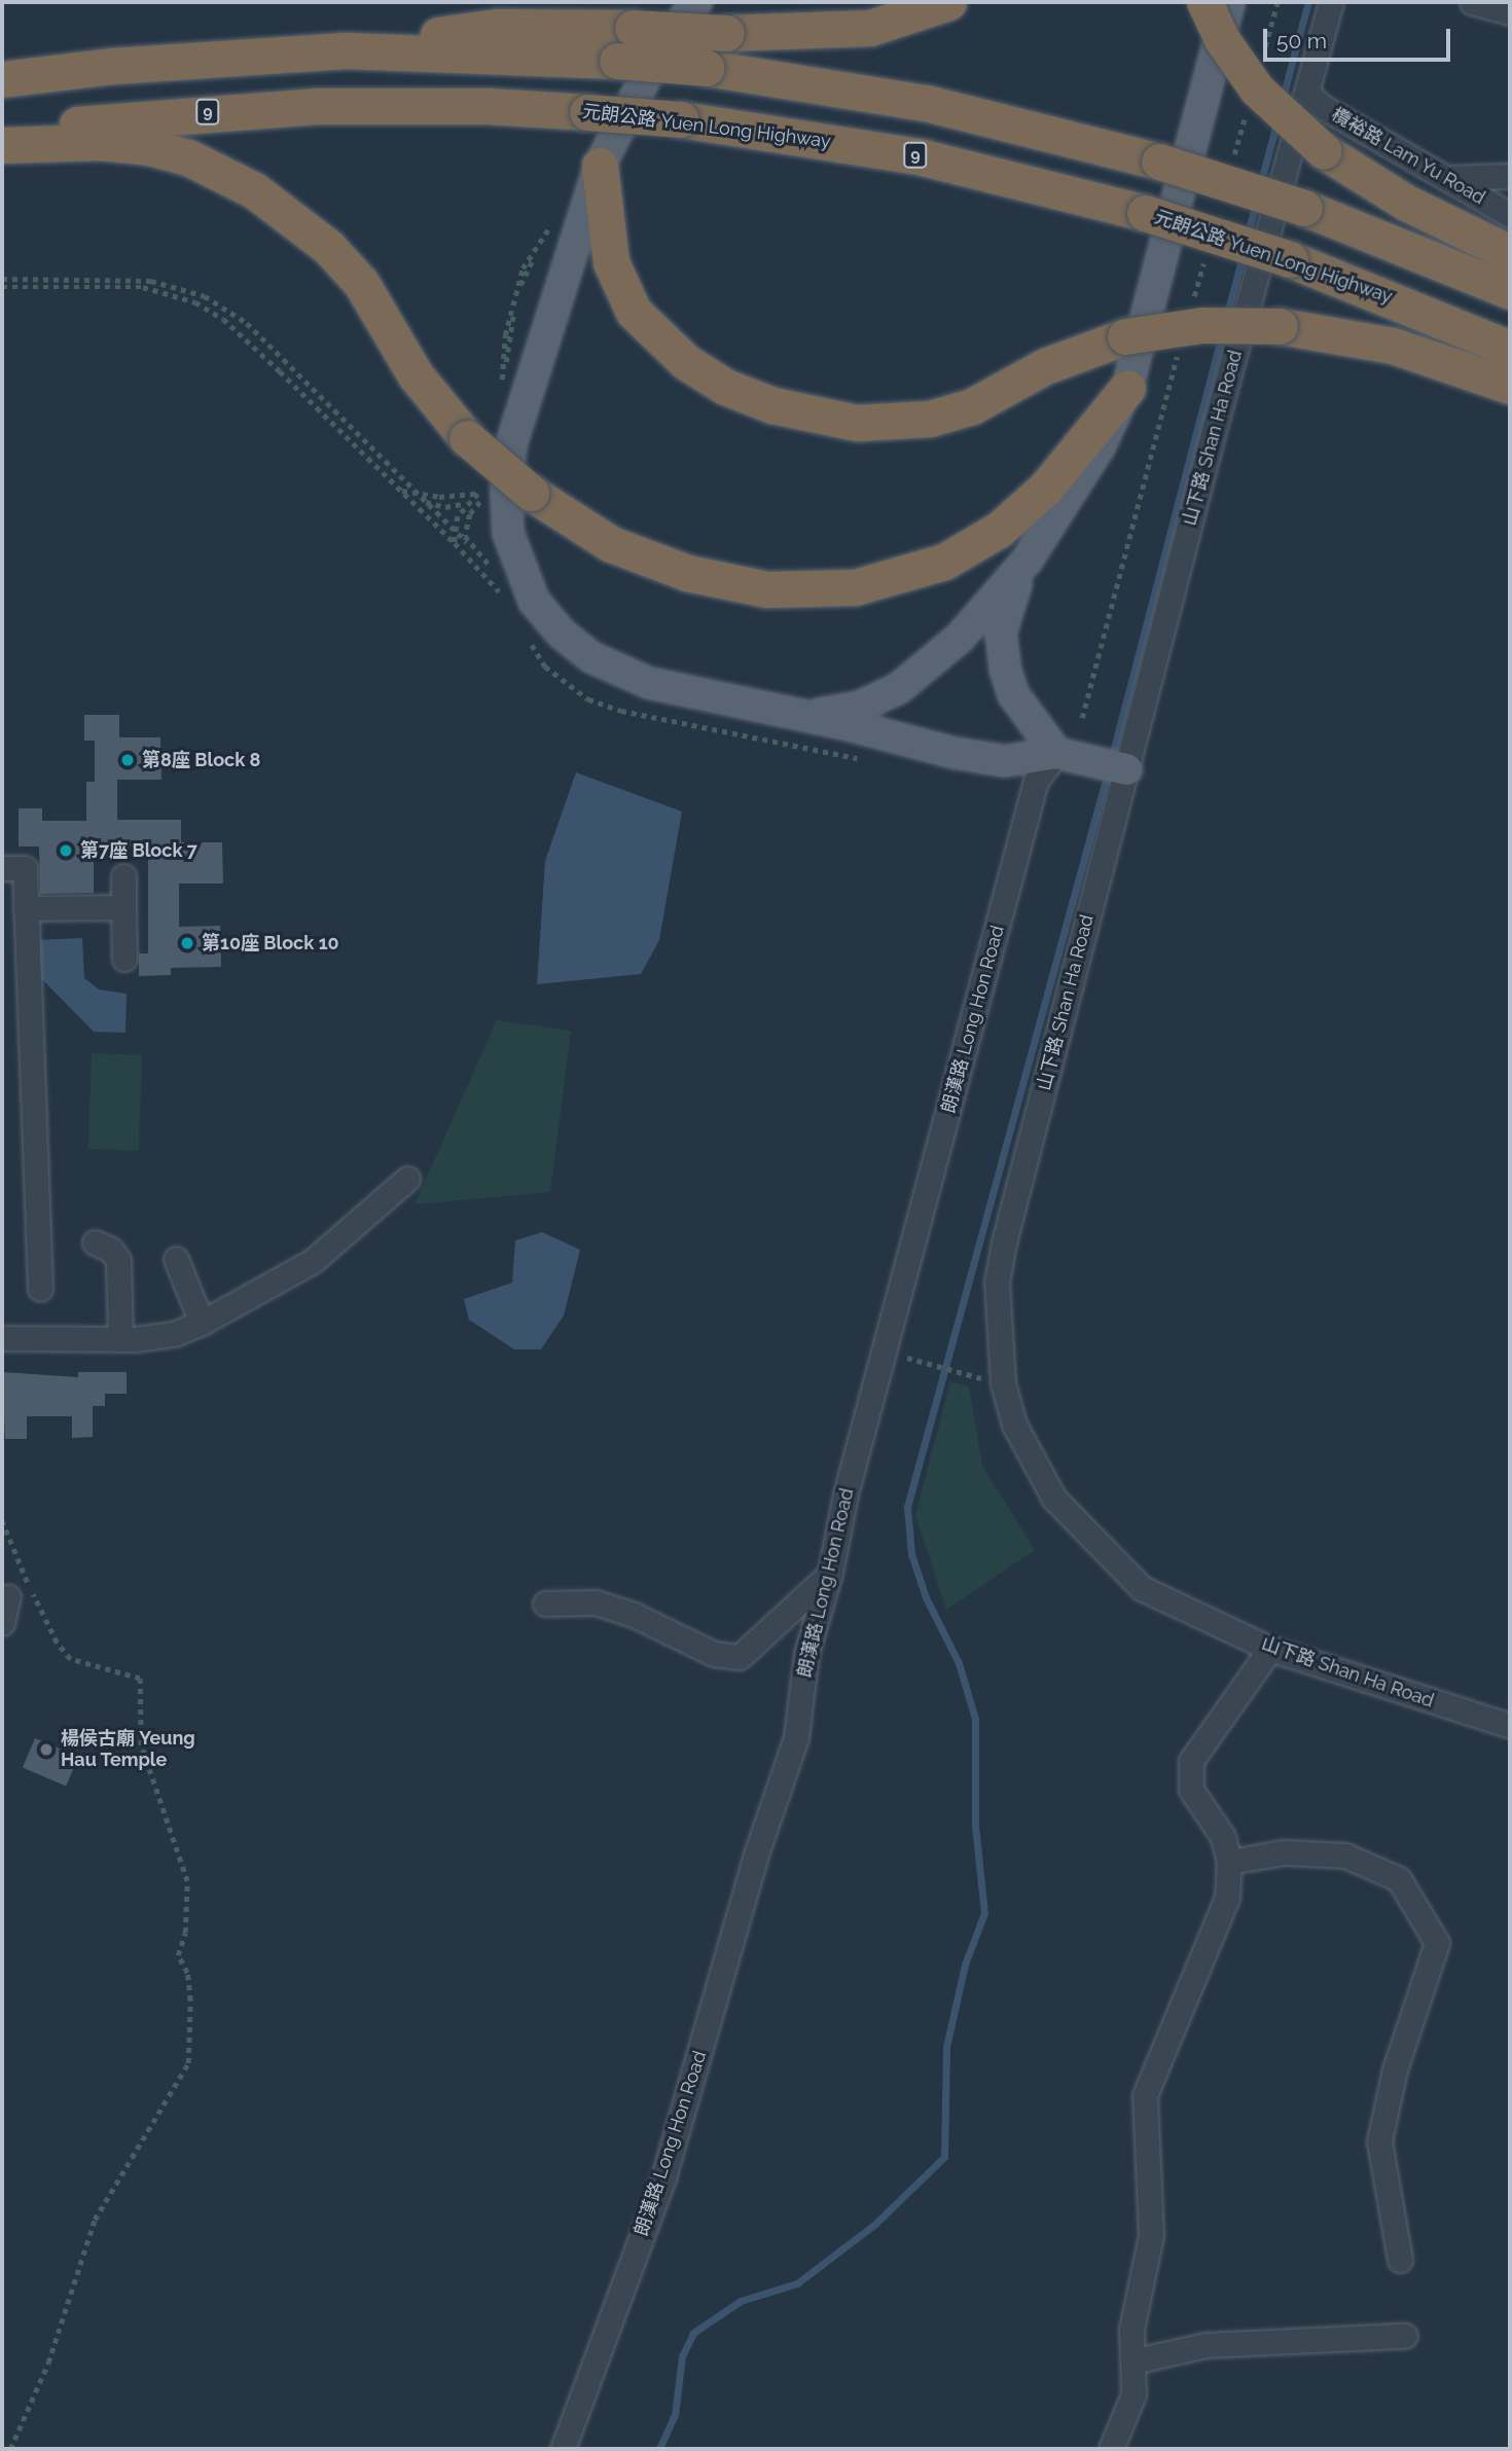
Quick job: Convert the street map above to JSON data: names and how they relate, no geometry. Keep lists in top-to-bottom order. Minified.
{"streets":{"highway":["9","元朗公路 Yuen Long Highway"],"street":["欖裕路 Lam Yu Road","山下路 Shan Ha Road","朗漢路 Long Hon Road"]},"crossings":[["欖裕路 Lam Yu Road","山下路 Shan Ha Road"]],"places":["第8座 Block 8","第7座 Block 7","第10座 Block 10","楊侯古廟 Yeung Hau Temple"],"scale_bar":"50 m"}
